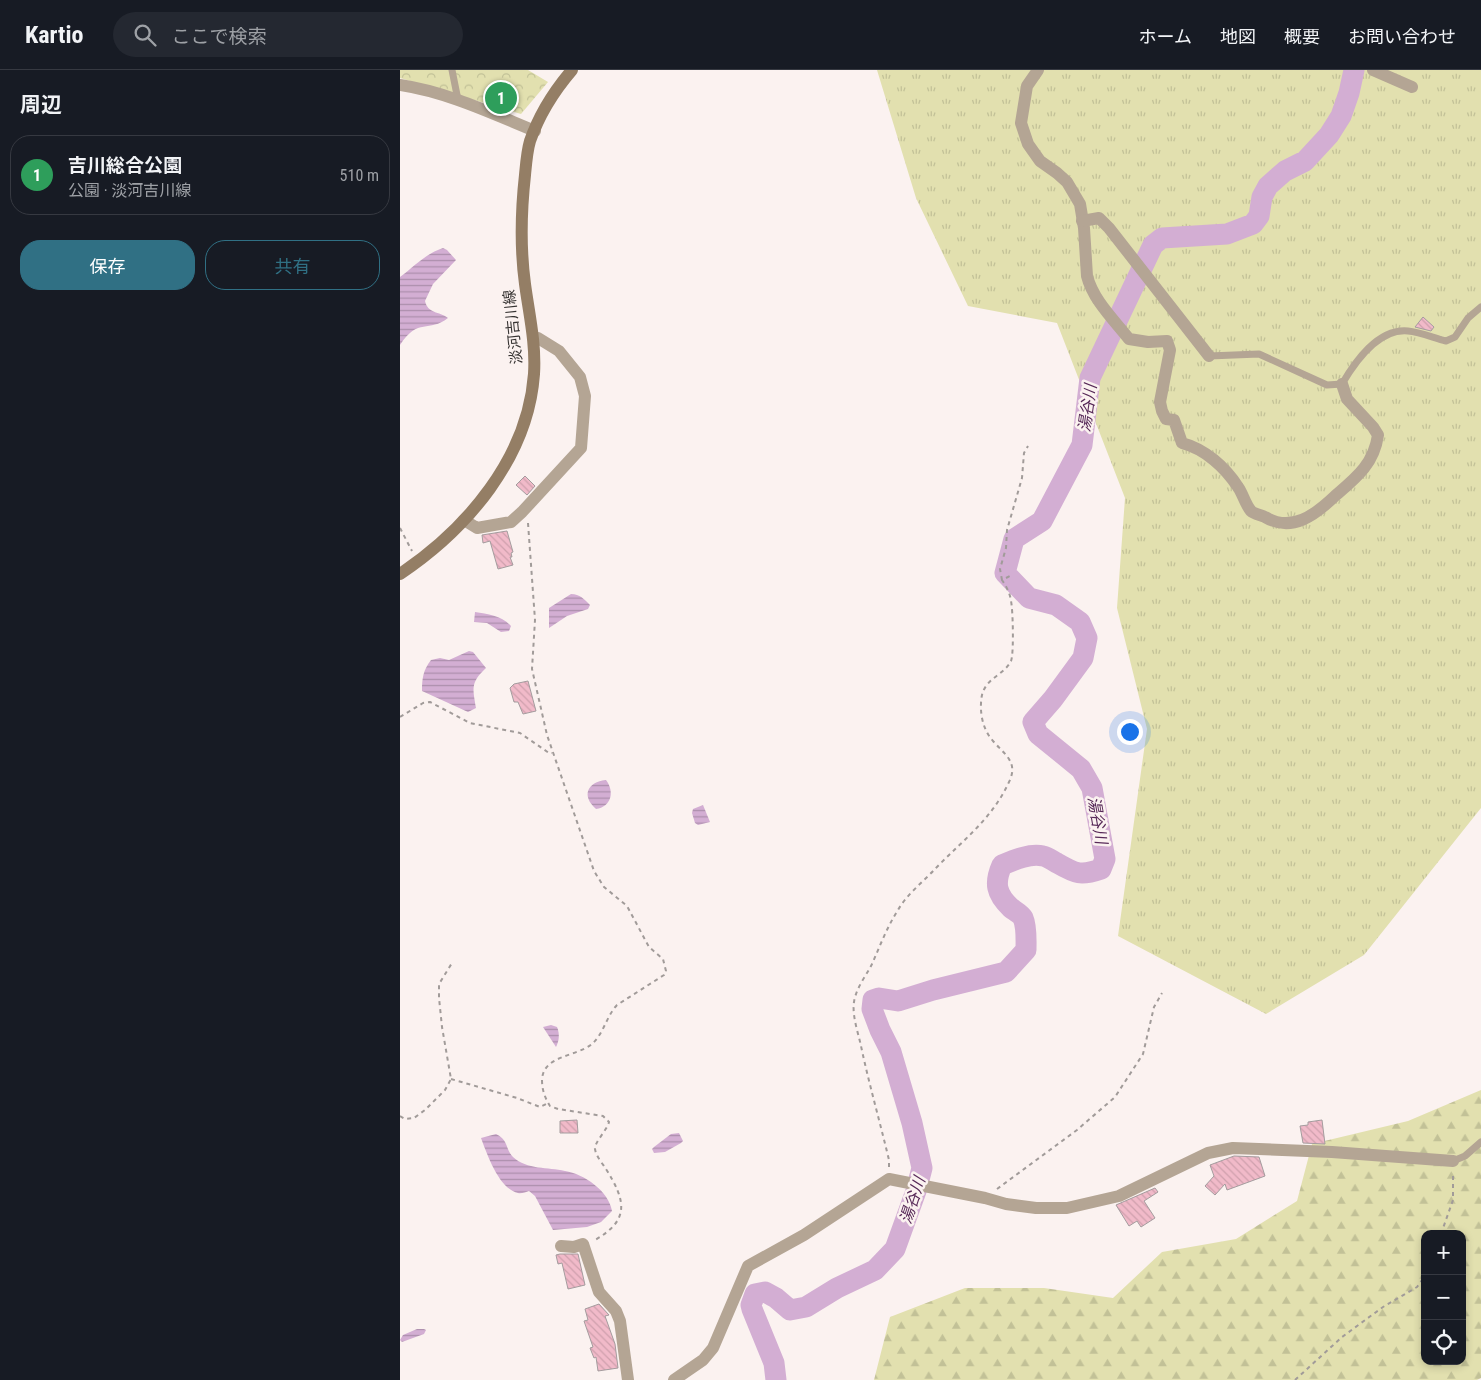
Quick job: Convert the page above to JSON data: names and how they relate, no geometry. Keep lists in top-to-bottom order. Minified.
{"streets":{"main road":["淡河吉川線"]},"water":["湯谷川"],"page":{"header":"Kartio","search":"ここで検索","nav":["ホーム","地図","概要","お問い合わせ"],"heading":"周辺","pins":"1","list":[{"mark":"1","name":"吉川総合公園","note":"公園 · 淡河吉川線","value":"510 m"}],"buttons":["保存","共有"],"map_buttons":["+","−"]}}
